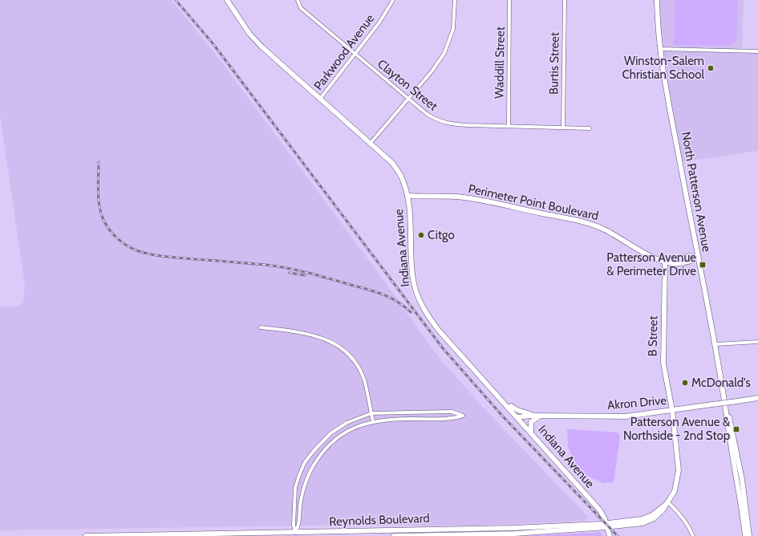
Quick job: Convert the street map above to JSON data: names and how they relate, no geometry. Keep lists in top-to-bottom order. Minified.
{"streets":{"main road":["North Patterson Avenue","Perimeter Point Boulevard","Indiana Avenue","B Street","Akron Drive","Reynolds Boulevard"],"street":["Parkwood Avenue","Waddill Street","Burtis Street","Clayton Street"]},"crossings":[["Parkwood Avenue","Clayton Street"],["Parkwood Avenue","Indiana Avenue"],["Waddill Street","Clayton Street"],["Burtis Street","Clayton Street"],["North Patterson Avenue","Perimeter Point Boulevard"],["Perimeter Point Boulevard","Indiana Avenue"],["Perimeter Point Boulevard","B Street"],["Indiana Avenue","Akron Drive"],["Indiana Avenue","Reynolds Boulevard"],["B Street","Akron Drive"],["B Street","Reynolds Boulevard"],["Akron Drive","Reynolds Boulevard"]],"places":{"other":["Winston-Salem Christian School","Citgo","McDonald's"],"transit":["Patterson Avenue & Perimeter Drive","Patterson Avenue & Northside - 2nd Stop"]}}
